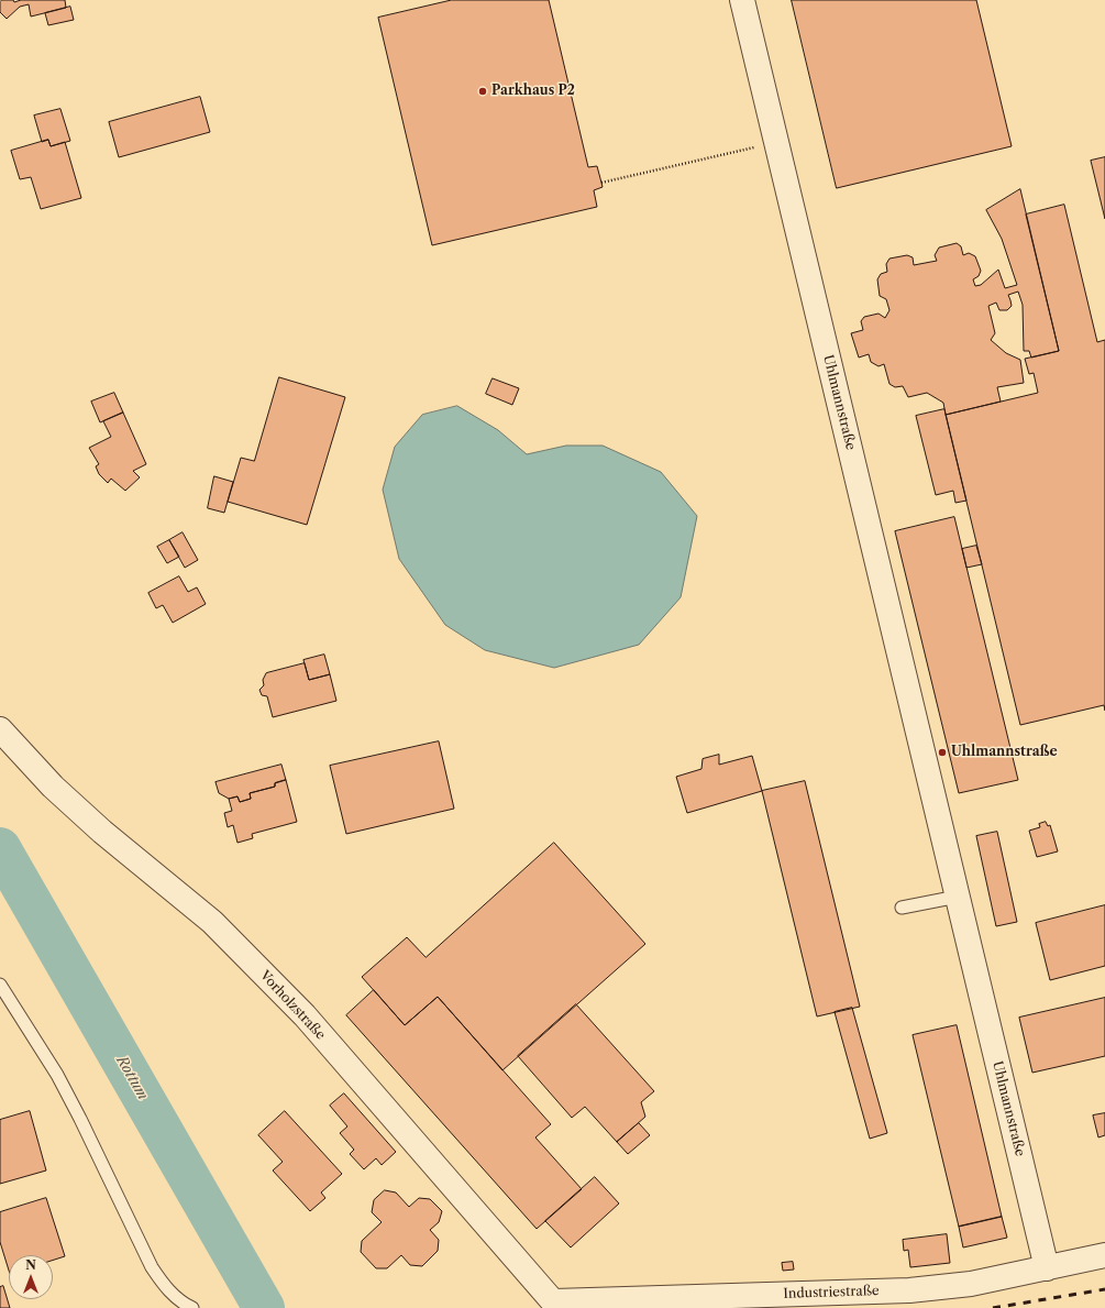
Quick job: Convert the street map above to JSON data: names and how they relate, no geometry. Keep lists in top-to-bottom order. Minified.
{"streets":{"street":["Uhlmannstraße","Vorholzstraße","Industriestraße"]},"crossings":[["Uhlmannstraße","Industriestraße"],["Vorholzstraße","Industriestraße"]],"water":["Rottum"],"places":["Parkhaus P2","Uhlmannstraße"],"north":"top"}
